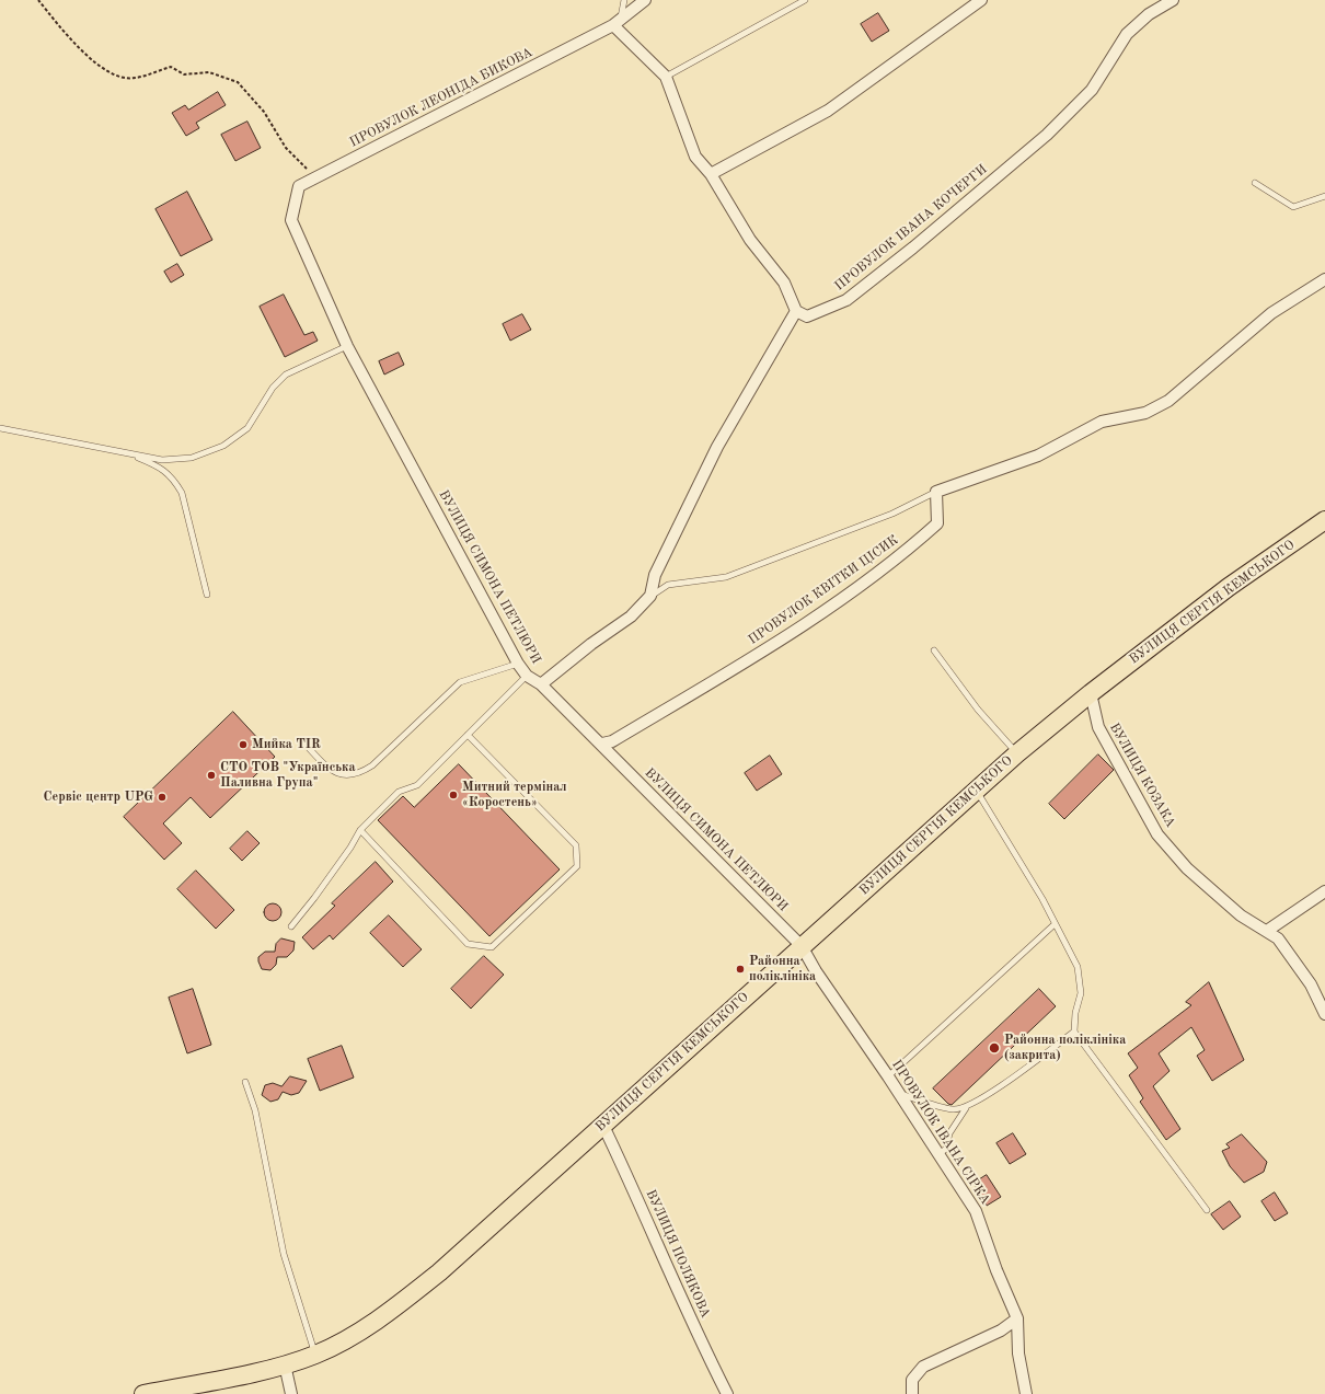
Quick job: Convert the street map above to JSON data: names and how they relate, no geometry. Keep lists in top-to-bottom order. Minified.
{"streets":{"highway":["ВУЛИЦЯ СЕРГІЯ КЕМСЬКОГО"],"street":["ПРОВУЛОК ЛЕОНІДА БИКОВА","ПРОВУЛОК ІВАНА КОЧЕРГИ","ВУЛИЦЯ СИМОНА ПЕТЛЮРИ","ПРОВУЛОК КВІТКИ ЦІСИК","ВУЛИЦЯ КОЗАКА","ПРОВУЛОК ІВАНА СІРКА","ВУЛИЦЯ ПОЛЯКОВА"]},"crossings":[["ПРОВУЛОК ЛЕОНІДА БИКОВА","ВУЛИЦЯ СИМОНА ПЕТЛЮРИ"],["ВУЛИЦЯ СИМОНА ПЕТЛЮРИ","ПРОВУЛОК КВІТКИ ЦІСИК"],["ВУЛИЦЯ СИМОНА ПЕТЛЮРИ","ВУЛИЦЯ СЕРГІЯ КЕМСЬКОГО"],["ВУЛИЦЯ СИМОНА ПЕТЛЮРИ","ПРОВУЛОК ІВАНА СІРКА"],["ВУЛИЦЯ СЕРГІЯ КЕМСЬКОГО","ВУЛИЦЯ КОЗАКА"],["ВУЛИЦЯ СЕРГІЯ КЕМСЬКОГО","ПРОВУЛОК ІВАНА СІРКА"],["ВУЛИЦЯ СЕРГІЯ КЕМСЬКОГО","ВУЛИЦЯ ПОЛЯКОВА"]],"places":["Мийка TIR","СТО ТОВ \"Українська Паливна Група\"","Митний термінал «Коростень»","Сервіс центр UPG","Районна поліклініка","Районна поліклініка (закрита)"]}
